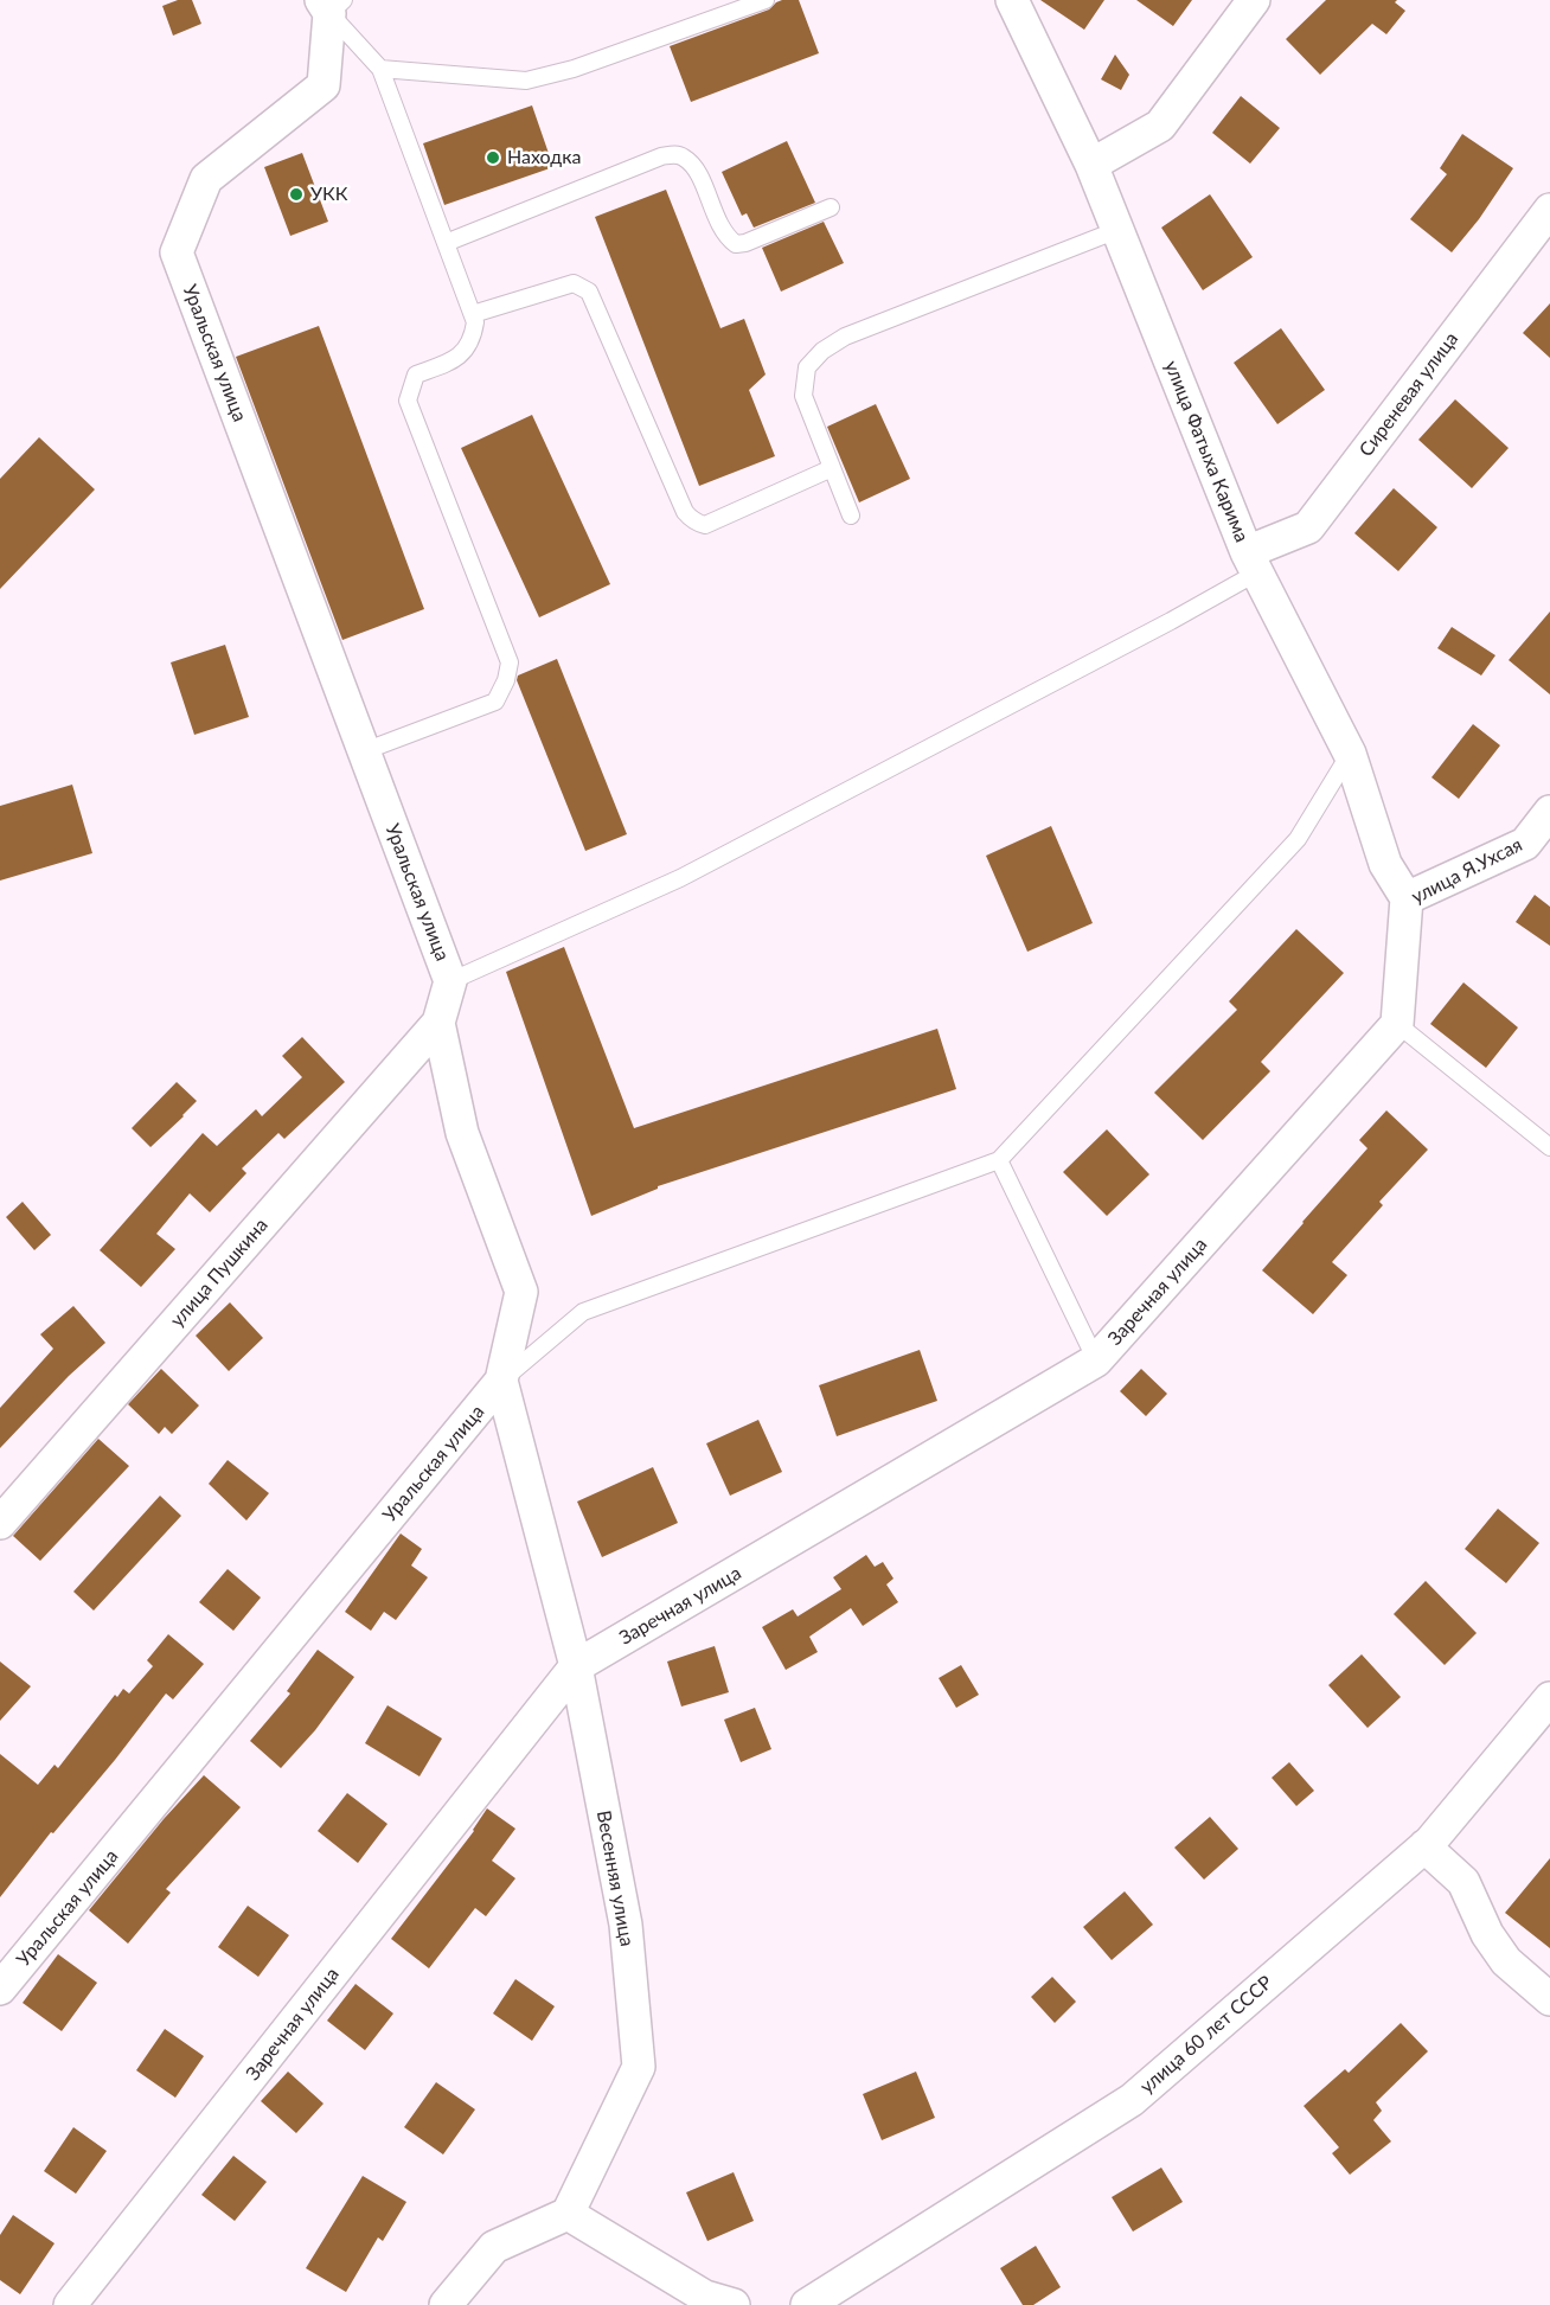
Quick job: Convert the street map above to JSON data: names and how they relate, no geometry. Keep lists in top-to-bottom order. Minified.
{"streets":{"street":["Уральская улица","Сиреневая улица","улица Фатыха Карима","улица Я.Ухсая","улица Пушкина","Заречная улица","Весенняя улица","улица 60 лет СССР"]},"crossings":[["Уральская улица","улица Пушкина"],["Уральская улица","Весенняя улица"],["Сиреневая улица","улица Фатыха Карима"],["улица Фатыха Карима","улица Я.Ухсая"],["улица Я.Ухсая","Заречная улица"],["Заречная улица","Весенняя улица"]],"places":["Находка","УКК"]}
